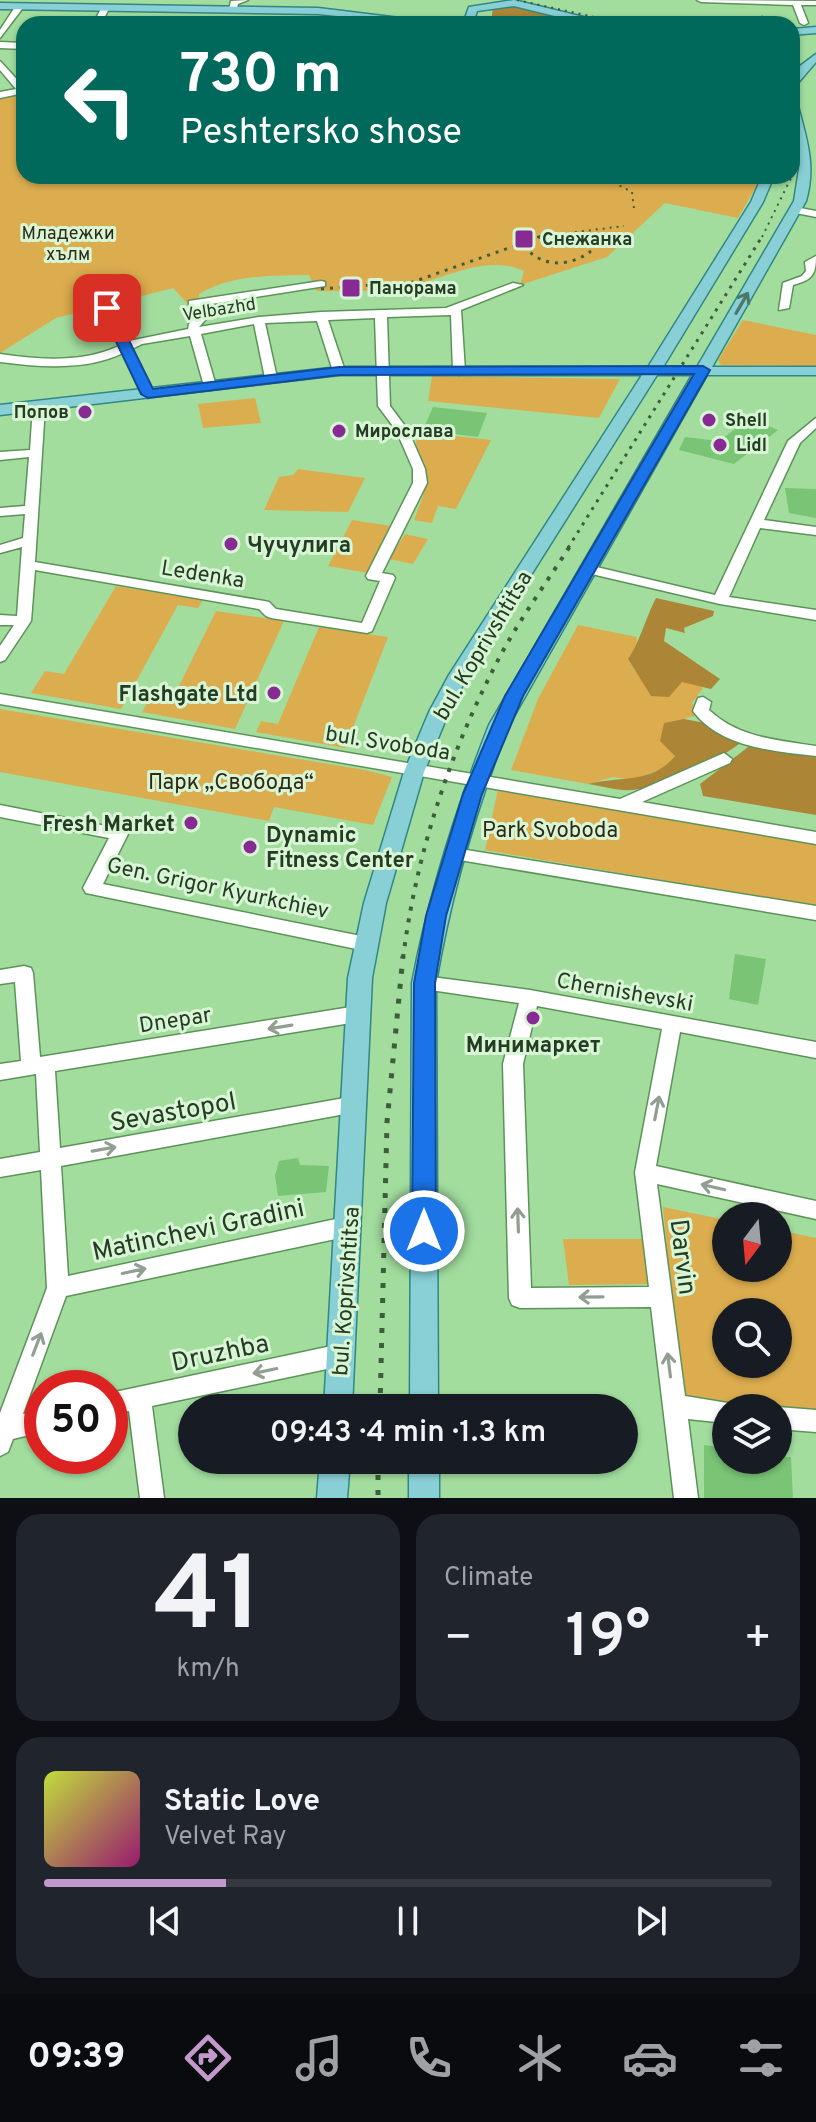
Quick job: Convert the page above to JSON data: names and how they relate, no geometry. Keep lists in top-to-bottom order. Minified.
{"streets":{"main road":["bul. Koprivshtitsa"],"street":["Velbazhd","Ledenka","bul. Svoboda","Gen. Grigor Kyurkchiev","Chernishevski","Dnepar","Sevastopol","Matinchevi Gradini","Darvin","Druzhba"]},"crossings":[["bul. Koprivshtitsa","bul. Svoboda"],["bul. Koprivshtitsa","Gen. Grigor Kyurkchiev"],["bul. Koprivshtitsa","Dnepar"],["bul. Koprivshtitsa","Sevastopol"],["bul. Koprivshtitsa","Matinchevi Gradini"],["bul. Koprivshtitsa","Druzhba"],["Chernishevski","Darvin"]],"one_way":["Dnepar","Sevastopol","Matinchevi Gradini","Darvin","Druzhba"],"parks":["Младежки хълм","Парк „Свобода“","Park Svoboda"],"places":{"transit":["Снежанка","Панорама"],"other":["Попов","Shell","Мирослава","Lidl","Чучулига","Flashgate Ltd","Fresh Market","Dynamic Fitness Center","Минимаркет"]},"north":"bottom","page":{"turn":["730 m","Peshtersko shose"],"limit":"50","trip":"09:43 · 4 min · 1.3 km","tile":[["41","km/h"],"Climate"],"heat":["−","19°","+"],"song":["Static Love","Velvet Ray"],"tabs":"09:39"}}
